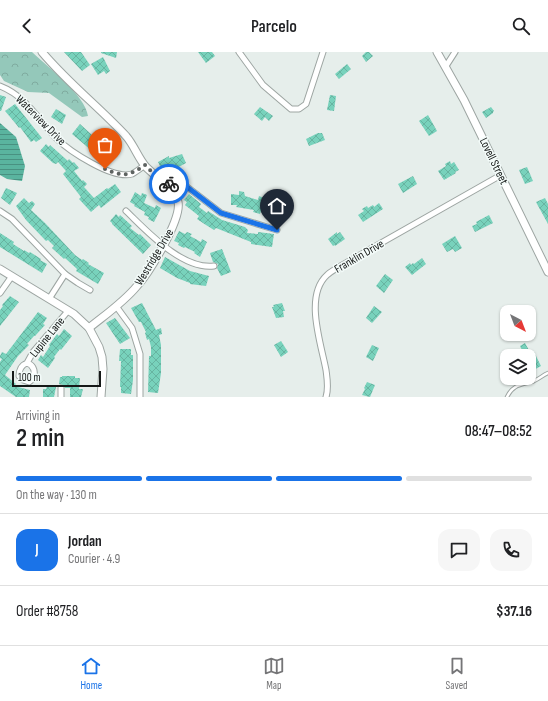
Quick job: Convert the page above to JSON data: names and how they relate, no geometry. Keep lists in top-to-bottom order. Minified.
{"streets":{"street":["Waterview Drive","Lovell Street","Franklin Drive","Westridge Drive","Lupine Lane"]},"crossings":[["Waterview Drive","Westridge Drive"],["Lovell Street","Franklin Drive"]],"scale_bar":"100 m","north":"bottom right","page":{"header":"Parcelo","scale":"100 m","heading":["2 min","Arriving in","08:47–08:52"],"panel":["Jordan","Courier · 4.9","Order #8758","$37.16"],"bar":"On the way · 130 m","round":"J","tabs":["Home","Map","Saved"]}}
